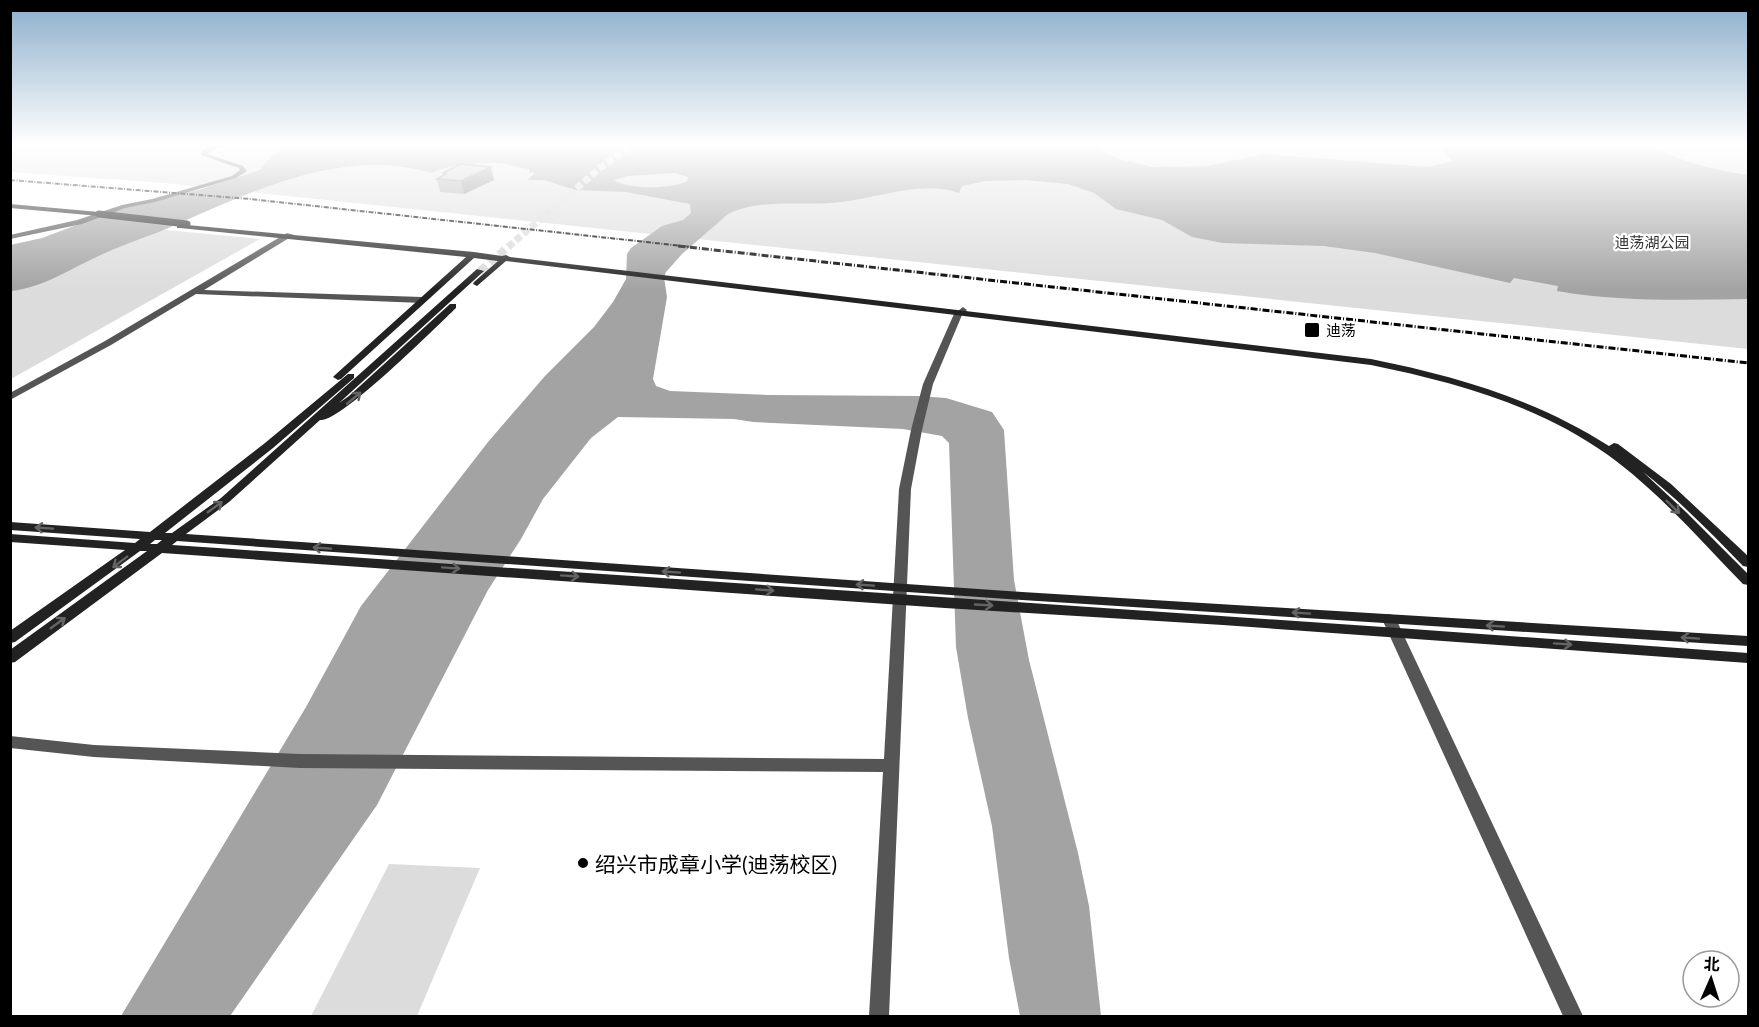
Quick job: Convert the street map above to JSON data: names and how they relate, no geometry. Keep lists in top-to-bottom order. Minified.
{"parks":["迪荡湖公园"],"places":{"transit":["迪荡"],"other":["绍兴市成章小学(迪荡校区)"]},"north":"top"}
